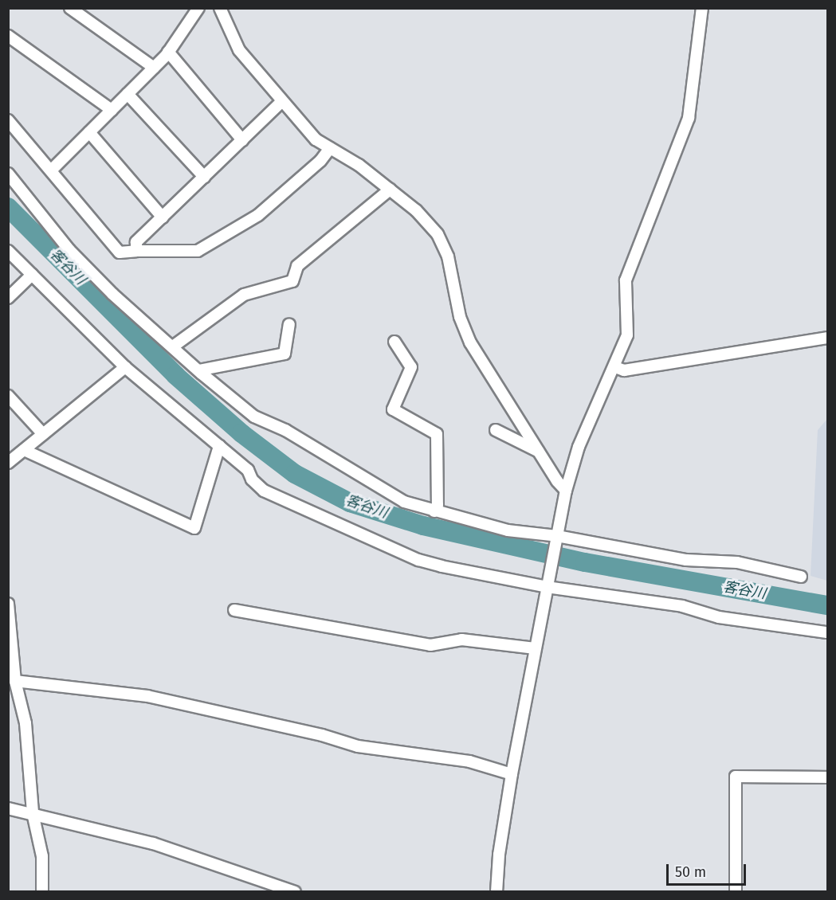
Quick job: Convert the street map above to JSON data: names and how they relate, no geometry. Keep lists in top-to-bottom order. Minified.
{"water":["客谷川"],"scale_bar":"50 m"}
